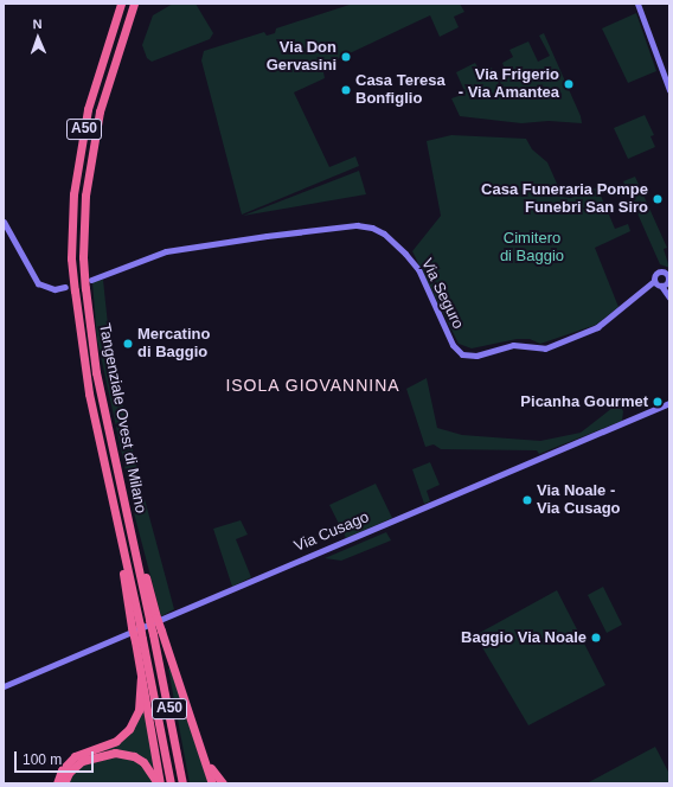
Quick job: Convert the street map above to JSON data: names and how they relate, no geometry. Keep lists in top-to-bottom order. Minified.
{"streets":{"highway":["A50","Tangenziale Ovest di Milano"],"street":["Via Seguro","Via Cusago"]},"districts":["ISOLA GIOVANNINA"],"parks":["Cimitero di Baggio"],"places":["Via Don Gervasini","Via Frigerio - Via Amantea","Casa Teresa Bonfiglio","Casa Funeraria Pompe Funebri San Siro","Mercatino di Baggio","Picanha Gourmet","Via Noale - Via Cusago","Baggio Via Noale"],"scale_bar":"100 m","north":"top"}
